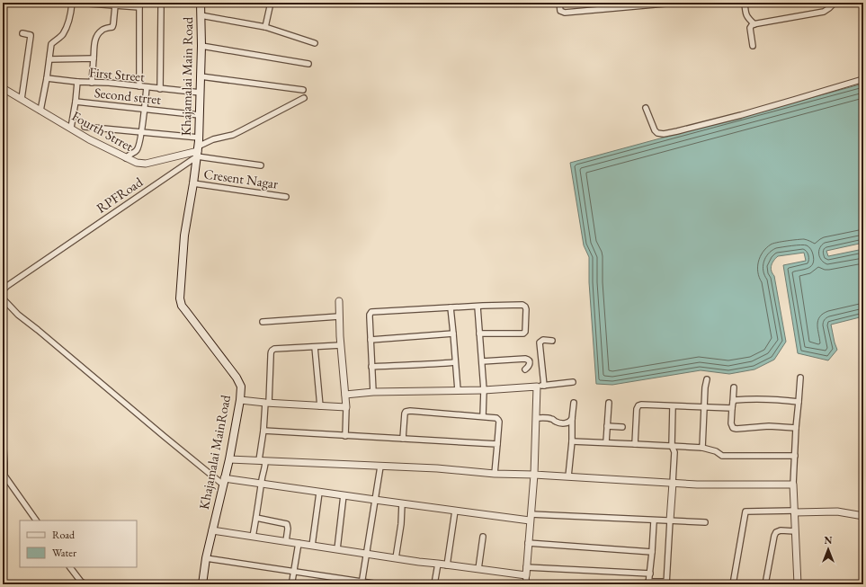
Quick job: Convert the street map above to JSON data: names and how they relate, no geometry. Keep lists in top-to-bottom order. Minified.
{"streets":{"main road":["Khajamalai Main Road","Khajamalai MainRoad"],"street":["First Street","Second strret","Fourth Strret","Cresent Nagar","RPFRoad"]},"crossings":[["First Street","Khajamalai Main Road"],["First Street","Second strret"],["First Street","Fourth Strret"],["Khajamalai Main Road","Second strret"],["Khajamalai Main Road","Fourth Strret"],["Khajamalai Main Road","RPFRoad"],["Khajamalai Main Road","Khajamalai MainRoad"],["Fourth Strret","RPFRoad"],["Fourth Strret","Khajamalai MainRoad"],["Cresent Nagar","Khajamalai MainRoad"],["RPFRoad","Khajamalai MainRoad"]],"legend":["Road","Water"],"north":"top"}
